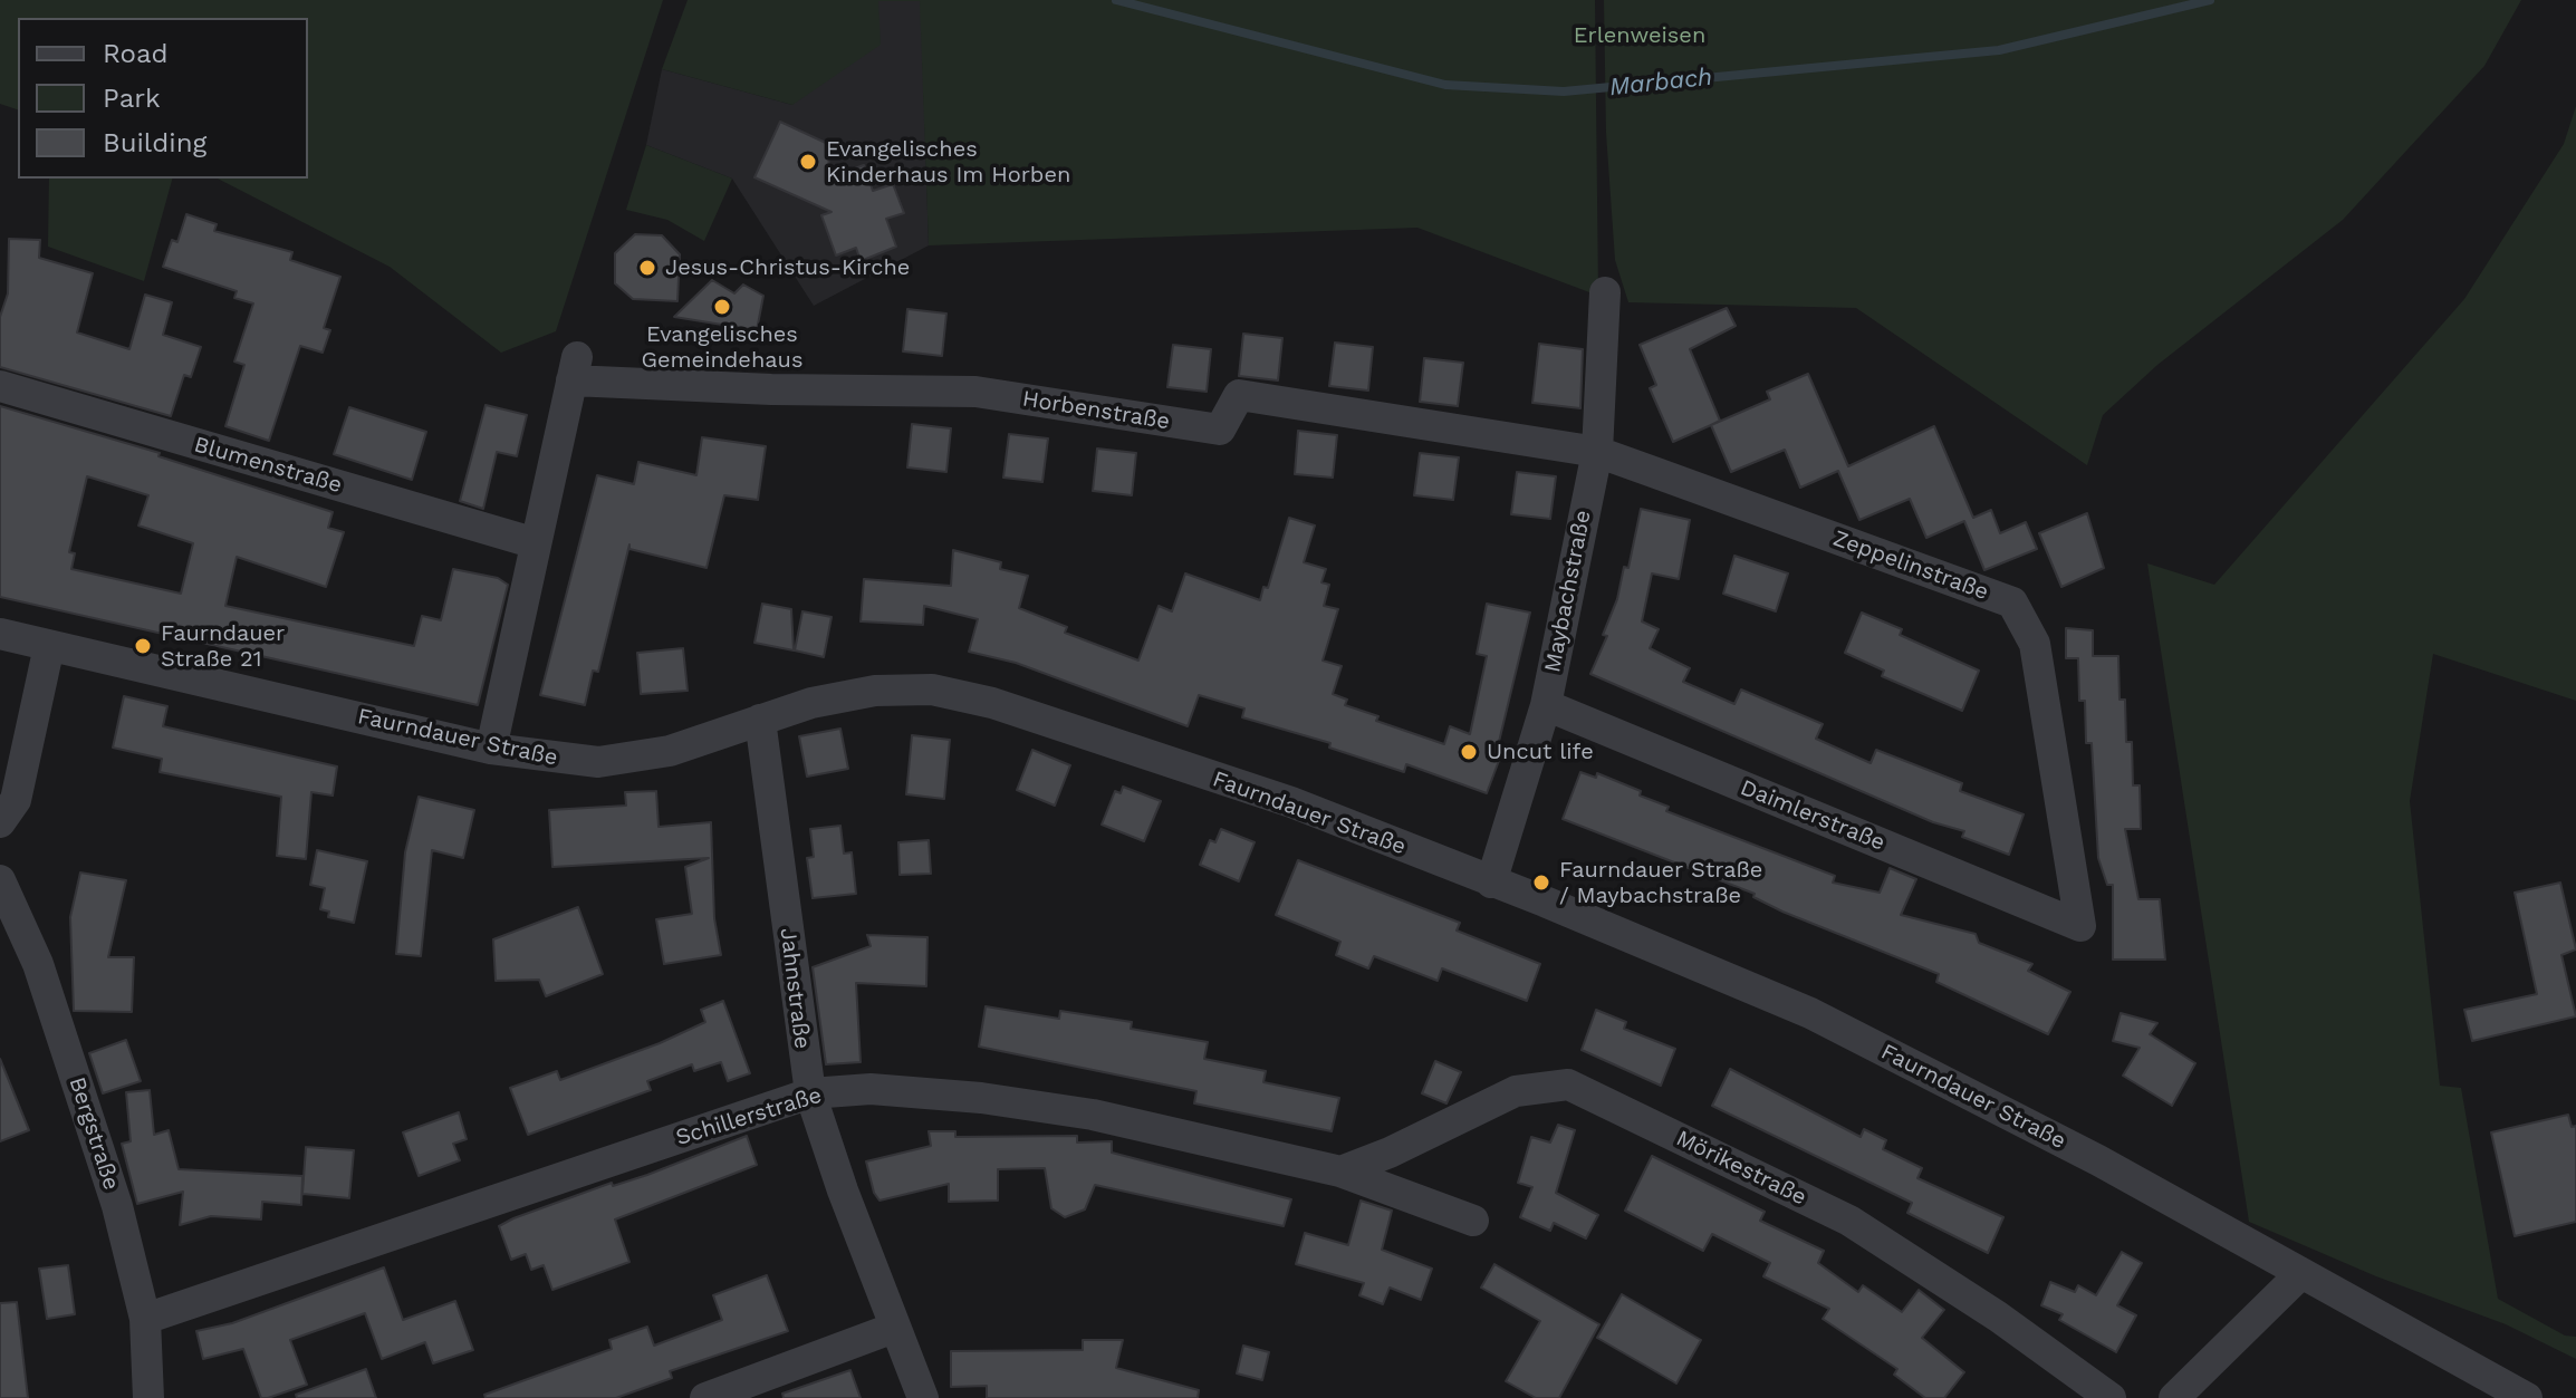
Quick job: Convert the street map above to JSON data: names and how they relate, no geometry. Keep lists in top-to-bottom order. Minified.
{"streets":{"street":["Horbenstraße","Blumenstraße","Zeppelinstraße","Maybachstraße","Faurndauer Straße","Daimlerstraße","Jahnstraße","Schillerstraße","Bergstraße","Mörikestraße"]},"crossings":[["Horbenstraße","Blumenstraße"],["Horbenstraße","Zeppelinstraße"],["Horbenstraße","Maybachstraße"],["Horbenstraße","Faurndauer Straße"],["Zeppelinstraße","Maybachstraße"],["Zeppelinstraße","Daimlerstraße"],["Maybachstraße","Faurndauer Straße"],["Maybachstraße","Daimlerstraße"],["Faurndauer Straße","Jahnstraße"],["Jahnstraße","Schillerstraße"],["Schillerstraße","Bergstraße"],["Schillerstraße","Mörikestraße"]],"water":["Marbach"],"parks":["Erlenweisen"],"places":["Evangelisches Kinderhaus Im Horben","Jesus-Christus-Kirche","Evangelisches Gemeindehaus","Faurndauer Straße 21","Uncut life","Faurndauer Straße / Maybachstraße"],"legend":["Road","Park","Building"]}
